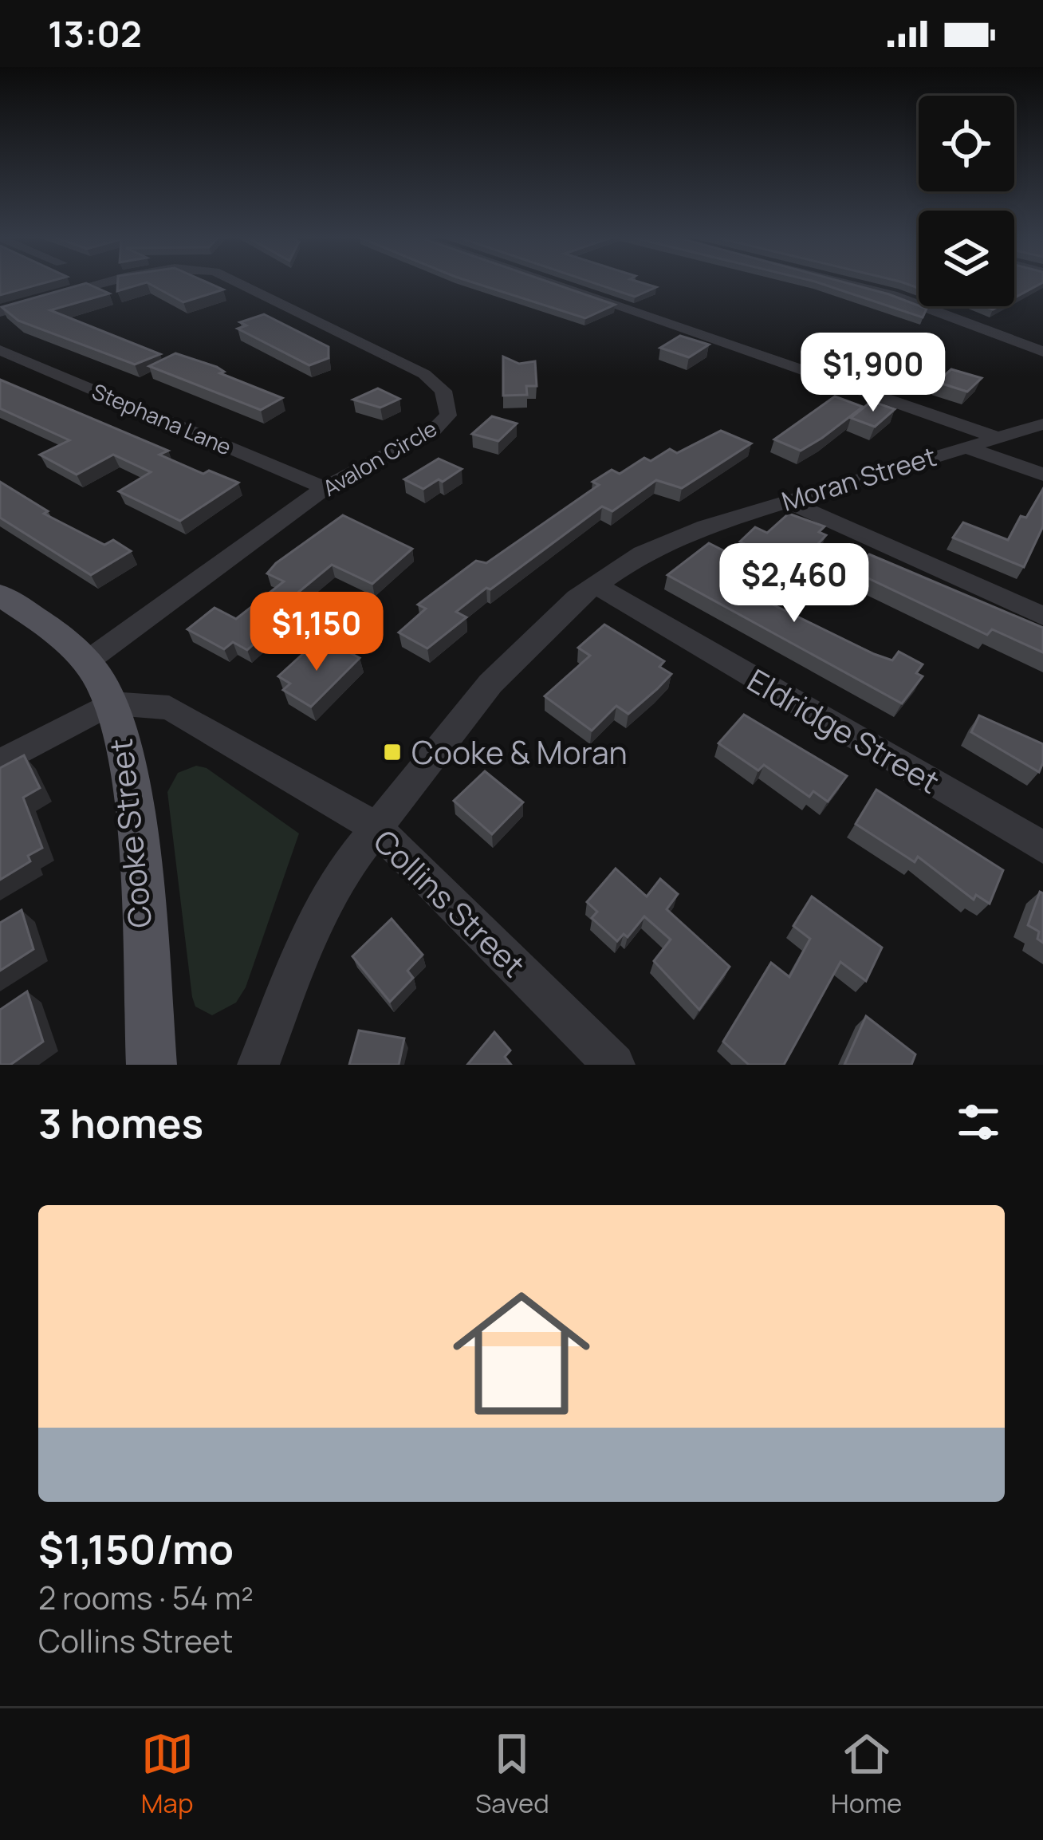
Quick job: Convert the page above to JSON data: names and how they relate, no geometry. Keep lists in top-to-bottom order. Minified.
{"streets":{"main road":["Cooke Street"],"street":["Stephana Lane","Avalon Circle","Moran Street","Eldridge Street","Collins Street"]},"crossings":[["Stephana Lane","Avalon Circle"],["Avalon Circle","Cooke Street"],["Moran Street","Eldridge Street"],["Moran Street","Collins Street"],["Cooke Street","Collins Street"]],"places":{"transit":["Cooke & Moran"]},"page":{"status":"13:02","price":["$1,900","$2,460","$1,150"],"heading":"3 homes","list":[{"name":"$1,150/mo","note":"2 rooms · 54 m² · Collins Street"}],"tabs":["Map","Saved","Home"]}}
